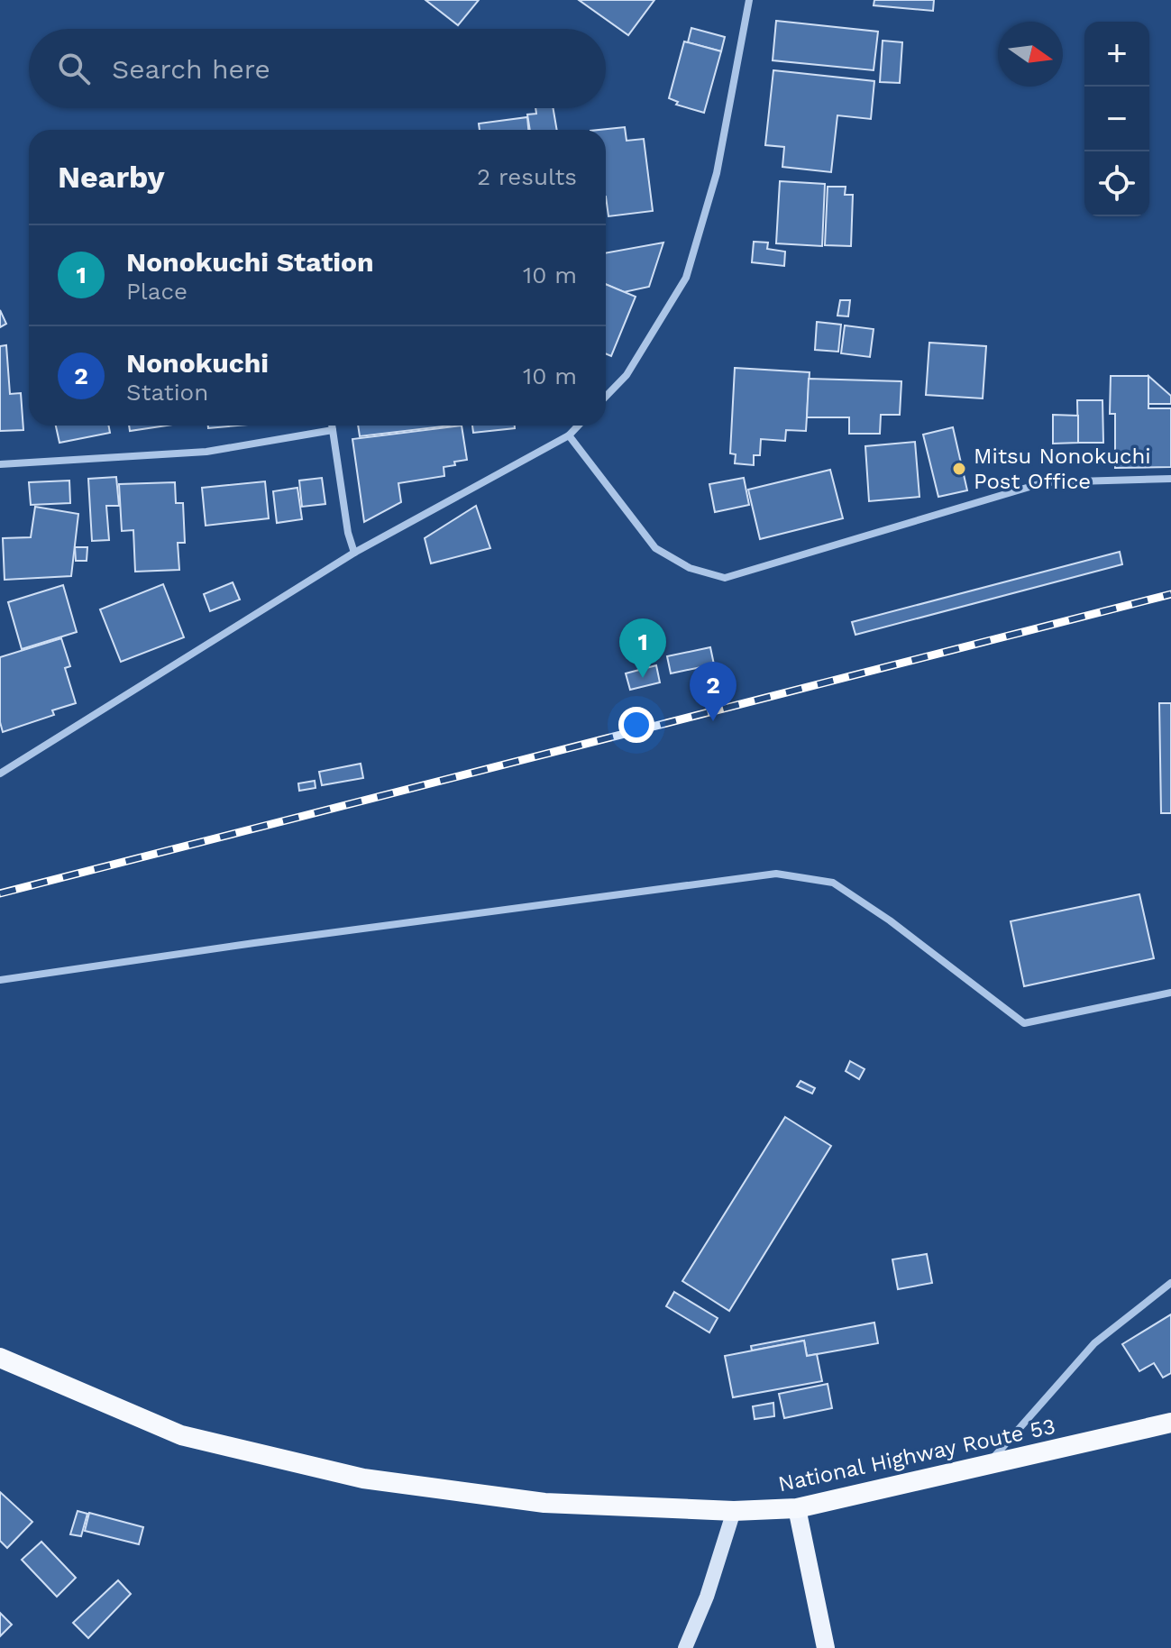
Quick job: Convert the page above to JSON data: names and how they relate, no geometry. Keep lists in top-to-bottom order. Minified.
{"streets":{"highway":["National Highway Route 53"]},"places":["Mitsu Nonokuchi Post Office"],"north":"right","page":{"map_buttons":["+","−"],"search":"Search here","heading":["Nearby","2 results"],"list":[{"mark":"1","name":"Nonokuchi Station","note":"Place","value":"10 m"},{"mark":"2","name":"Nonokuchi","note":"Station","value":"10 m"}],"pins":["1","2"]}}
